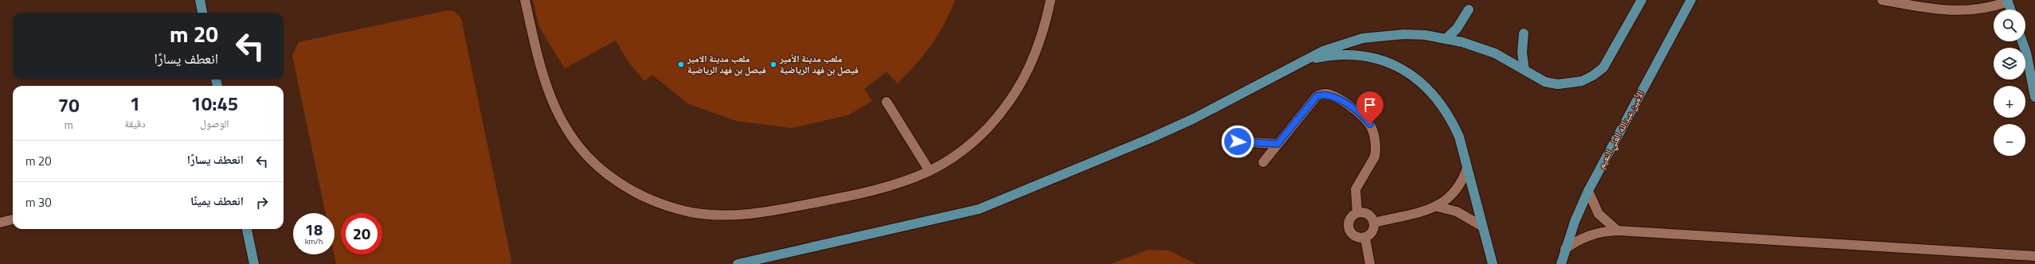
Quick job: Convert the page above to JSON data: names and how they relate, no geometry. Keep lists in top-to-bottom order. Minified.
{"streets":{"main road":["الأمين عبدالله العلي النعيم"]},"places":["ملعب مدينة الامير فيصل بن فهد الرياضية","ملعب مدينة الأمير فيصل بن فهد الرياضية"],"page":{"map_buttons":["+","−"],"turn":["20 m","انعطف يسارًا"],"eta":["10:45","الوصول","1","دقيقة","70","m"],"list":[{"name":"انعطف يسارًا","value":"20 m"},{"name":"انعطف يمينًا","value":"30 m"}],"speed":"18 km/h","limit":"20"}}
